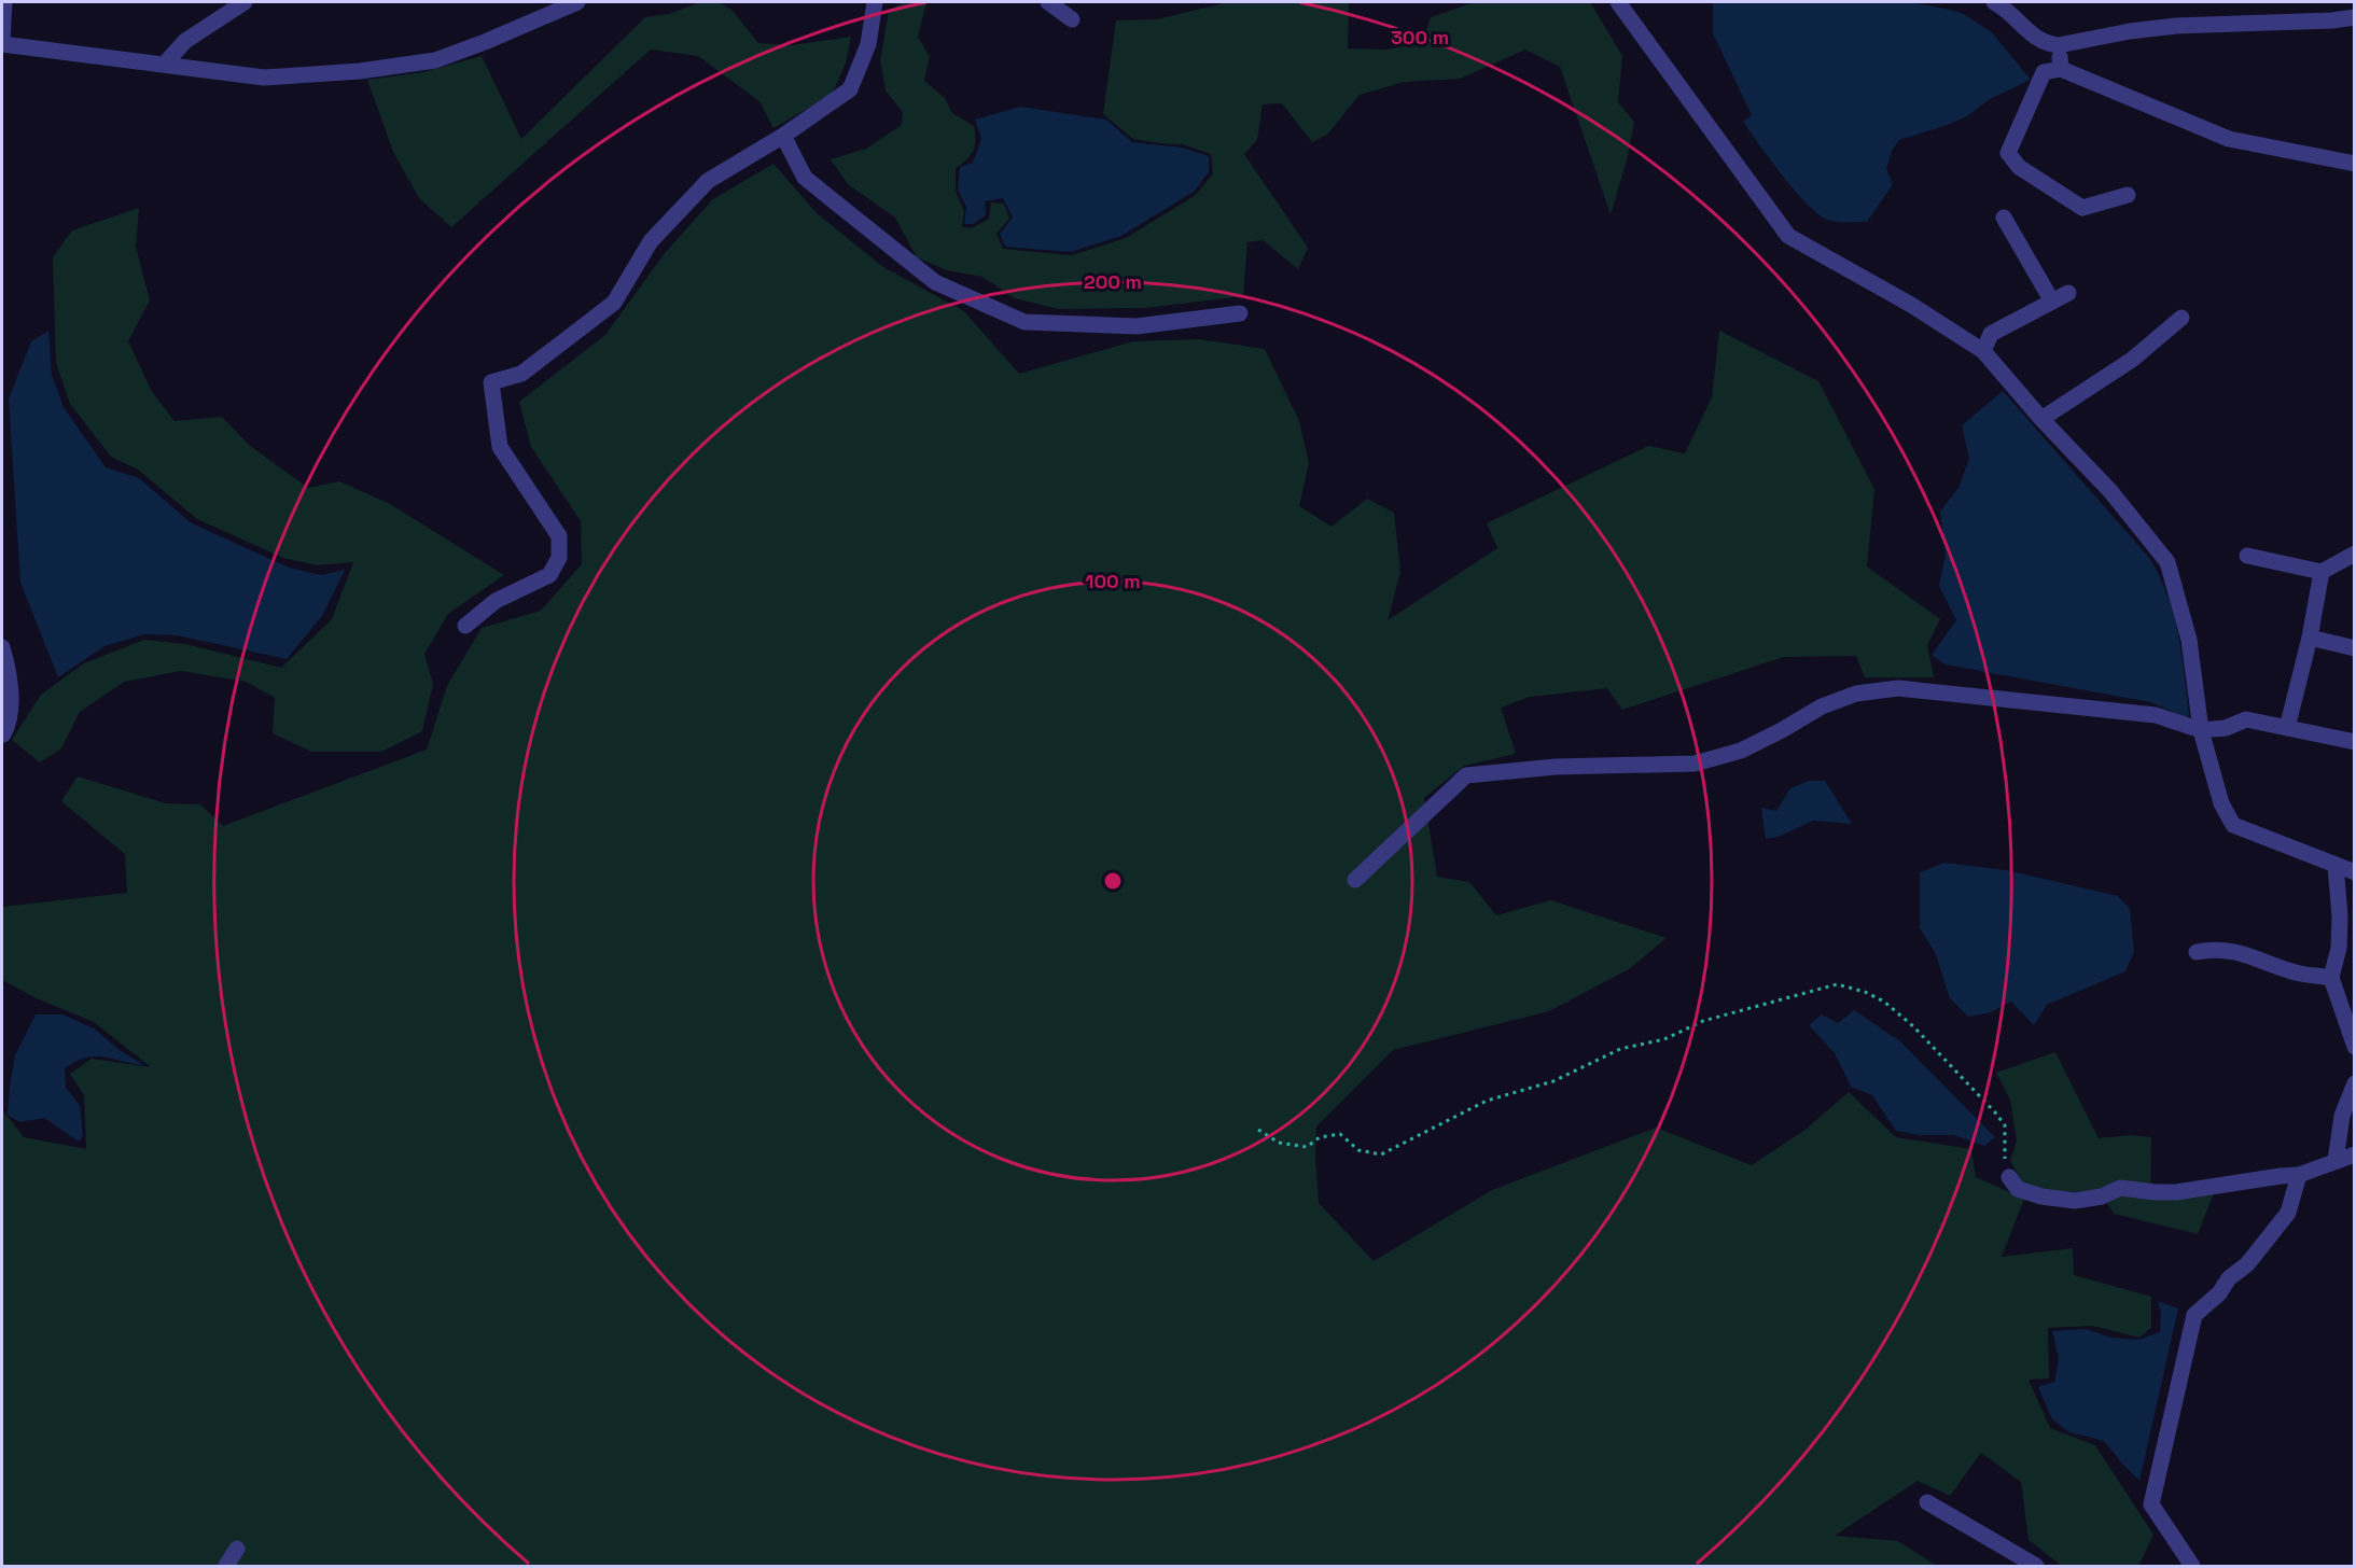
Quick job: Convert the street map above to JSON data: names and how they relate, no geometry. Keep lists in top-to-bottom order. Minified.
{"rings":["300 m","200 m","100 m"]}
